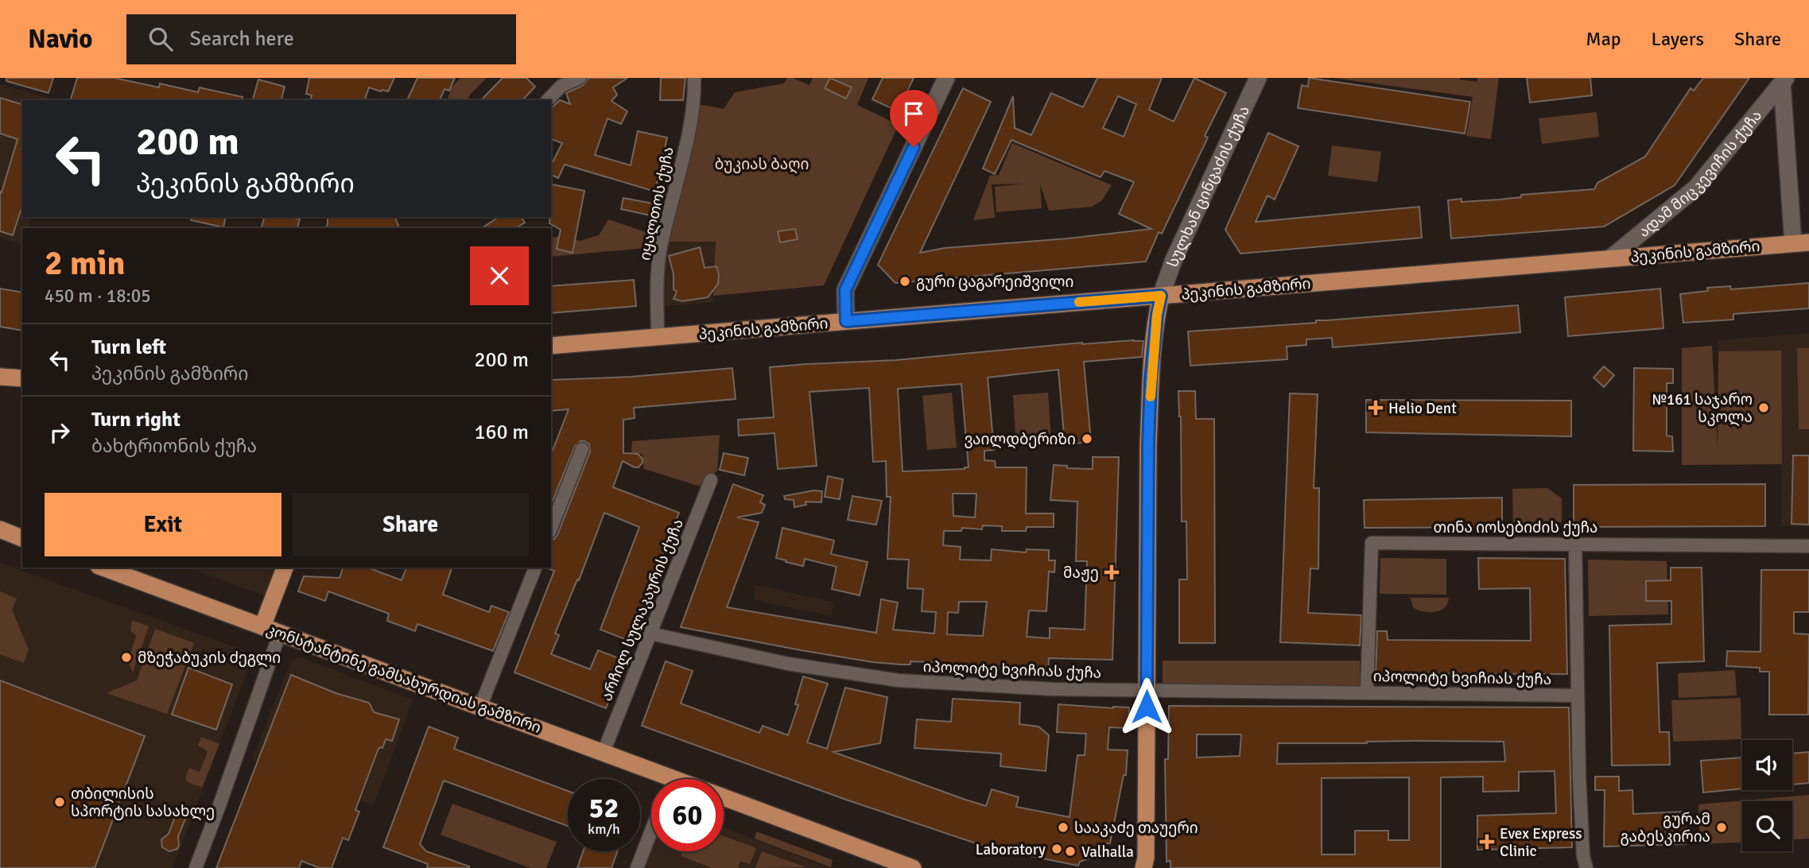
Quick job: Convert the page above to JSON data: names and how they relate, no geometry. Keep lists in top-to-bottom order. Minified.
{"streets":{"main road":["ადამ მიცკევიჩის ქუჩა","სულხან ცინცაძის ქუჩა","პეკინის გამზირი","კონსტანტინე გამსახურდიას გამზირი"],"street":["იყალთოს ქუჩა","თინა იოსებიძის ქუჩა","არჩილ სულაკაურის ქუჩა","იპოლიტე ხვიჩიას ქუჩა"]},"crossings":[["ადამ მიცკევიჩის ქუჩა","პეკინის გამზირი"],["სულხან ცინცაძის ქუჩა","პეკინის გამზირი"],["იყალთოს ქუჩა","პეკინის გამზირი"],["თინა იოსებიძის ქუჩა","იპოლიტე ხვიჩიას ქუჩა"],["არჩილ სულაკაურის ქუჩა","იპოლიტე ხვიჩიას ქუჩა"],["არჩილ სულაკაურის ქუჩა","კონსტანტინე გამსახურდიას გამზირი"]],"parks":["ბუკიას ბაღი"],"places":{"other":["გური ცაგარეიშვილი","№161 საჯარო სკოლა","ვაილდბერიზი","მზეჭაბუკის ძეგლი","თბილისის სპორტის სასახლე","სააკაძე თაუერი","გურამ გაბესკირია","Laboratory","Valhalla"],"health":["Helio Dent","მაჟე","Evex Express Clinic"]},"page":{"header":"Navio","search":"Search here","nav":["Map","Layers","Share"],"turn":["200 m","პეკინის გამზირი"],"heading":["2 min","450 m · 18:05"],"list":[{"name":"Turn left","note":"პეკინის გამზირი","value":"200 m"},{"name":"Turn right","note":"ბახტრიონის ქუჩა","value":"160 m"}],"buttons":["Exit","Share"],"speed":"52 km/h","limit":"60"}}
